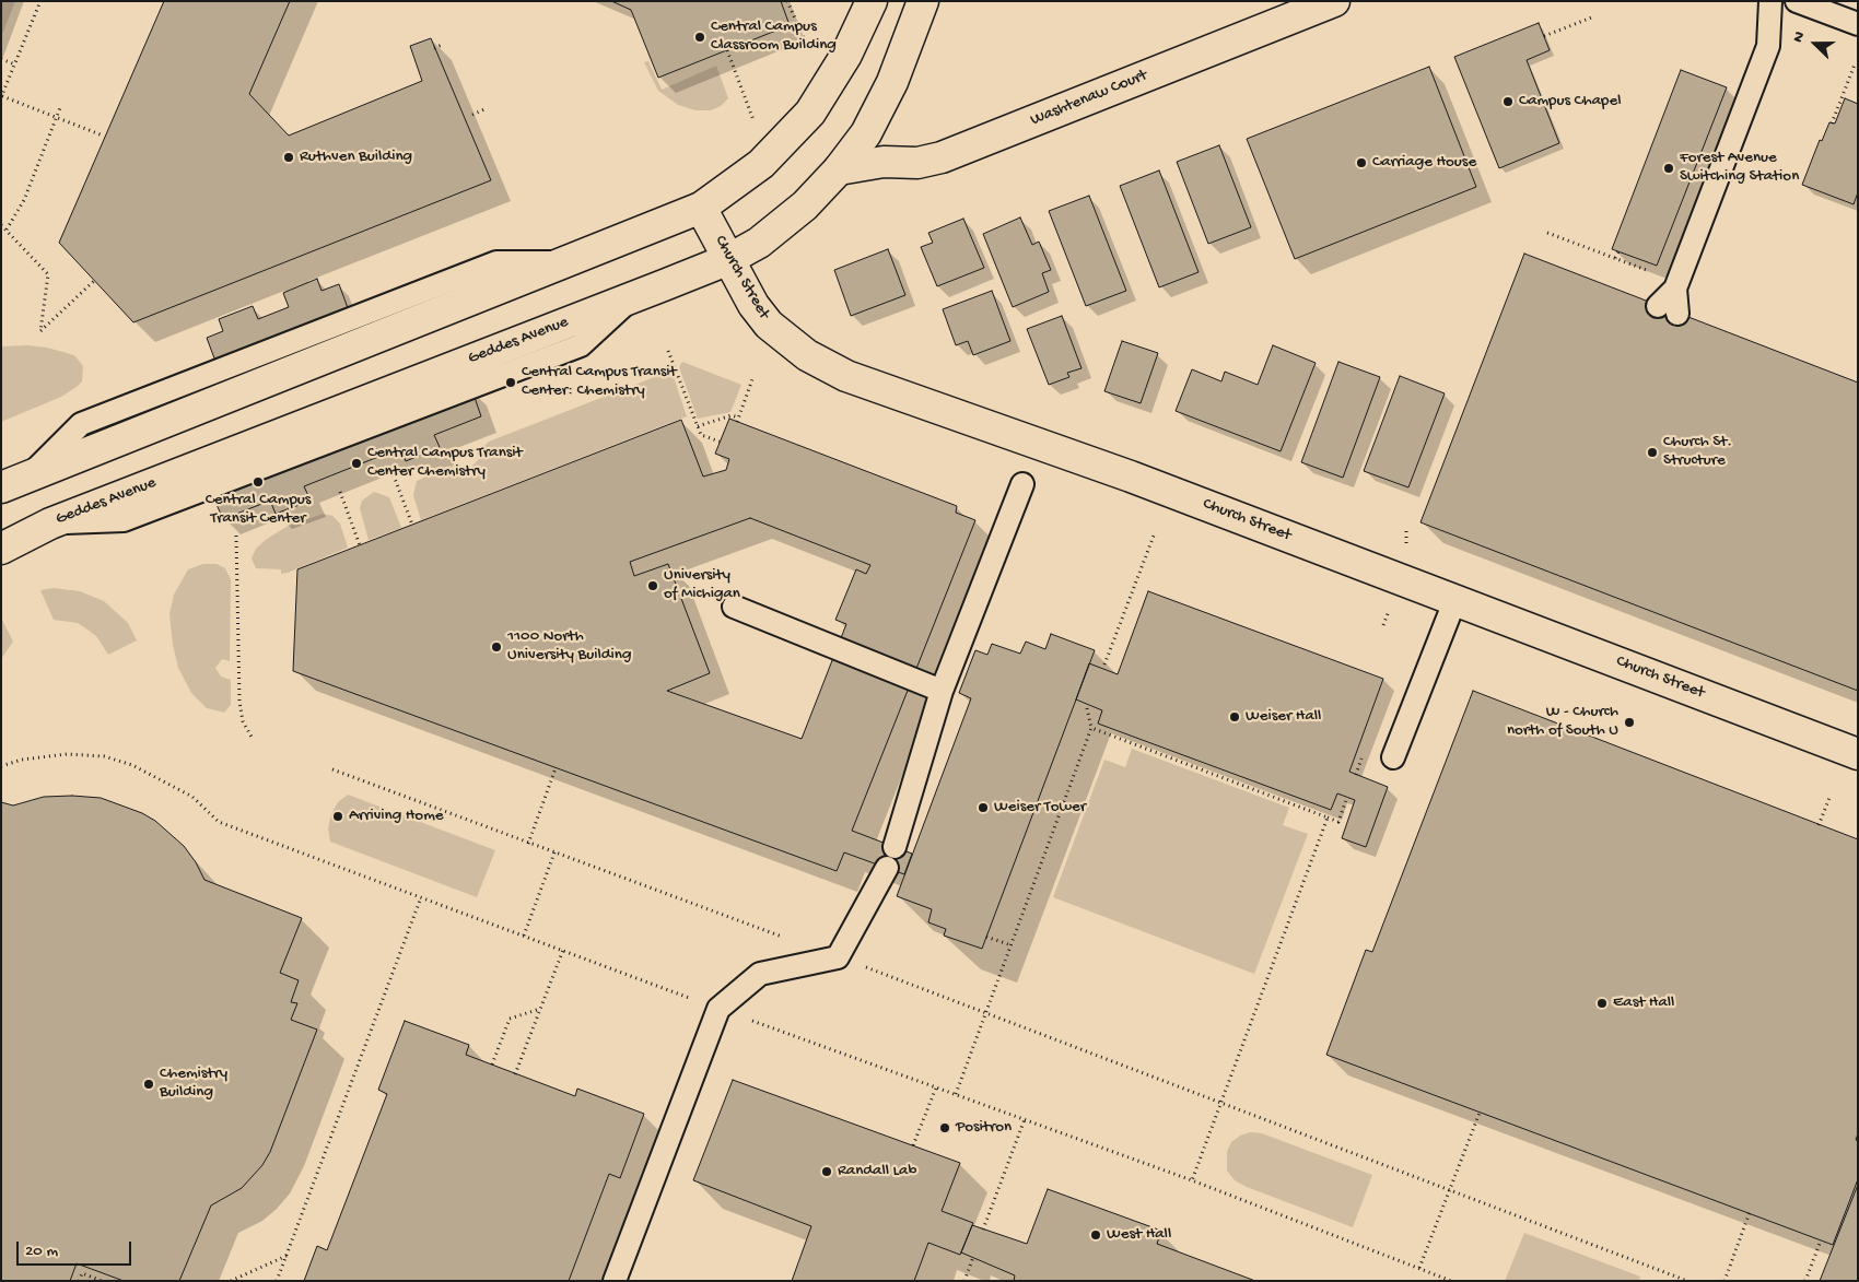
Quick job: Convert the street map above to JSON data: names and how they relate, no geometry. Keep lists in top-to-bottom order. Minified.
{"streets":{"street":["Washtenaw Court","Church Street","Geddes Avenue"]},"crossings":[["Washtenaw Court","Geddes Avenue"],["Church Street","Geddes Avenue"]],"places":["Central Campus Classroom Building","Campus Chapel","Ruthven Building","Carriage House","Forest Avenue Switching Station","Central Campus Transit Center: Chemistry","Church St. Structure","Central Campus Transit Center Chemistry","Central Campus Transit Center","University of Michigan","1100 North University Building","Weiser Hall","W - Church north of South U","Weiser Tower","Arriving Home","East Hall","Chemistry Building","Positron","Randall Lab","West Hall"],"scale_bar":"20 m","north":"left"}
